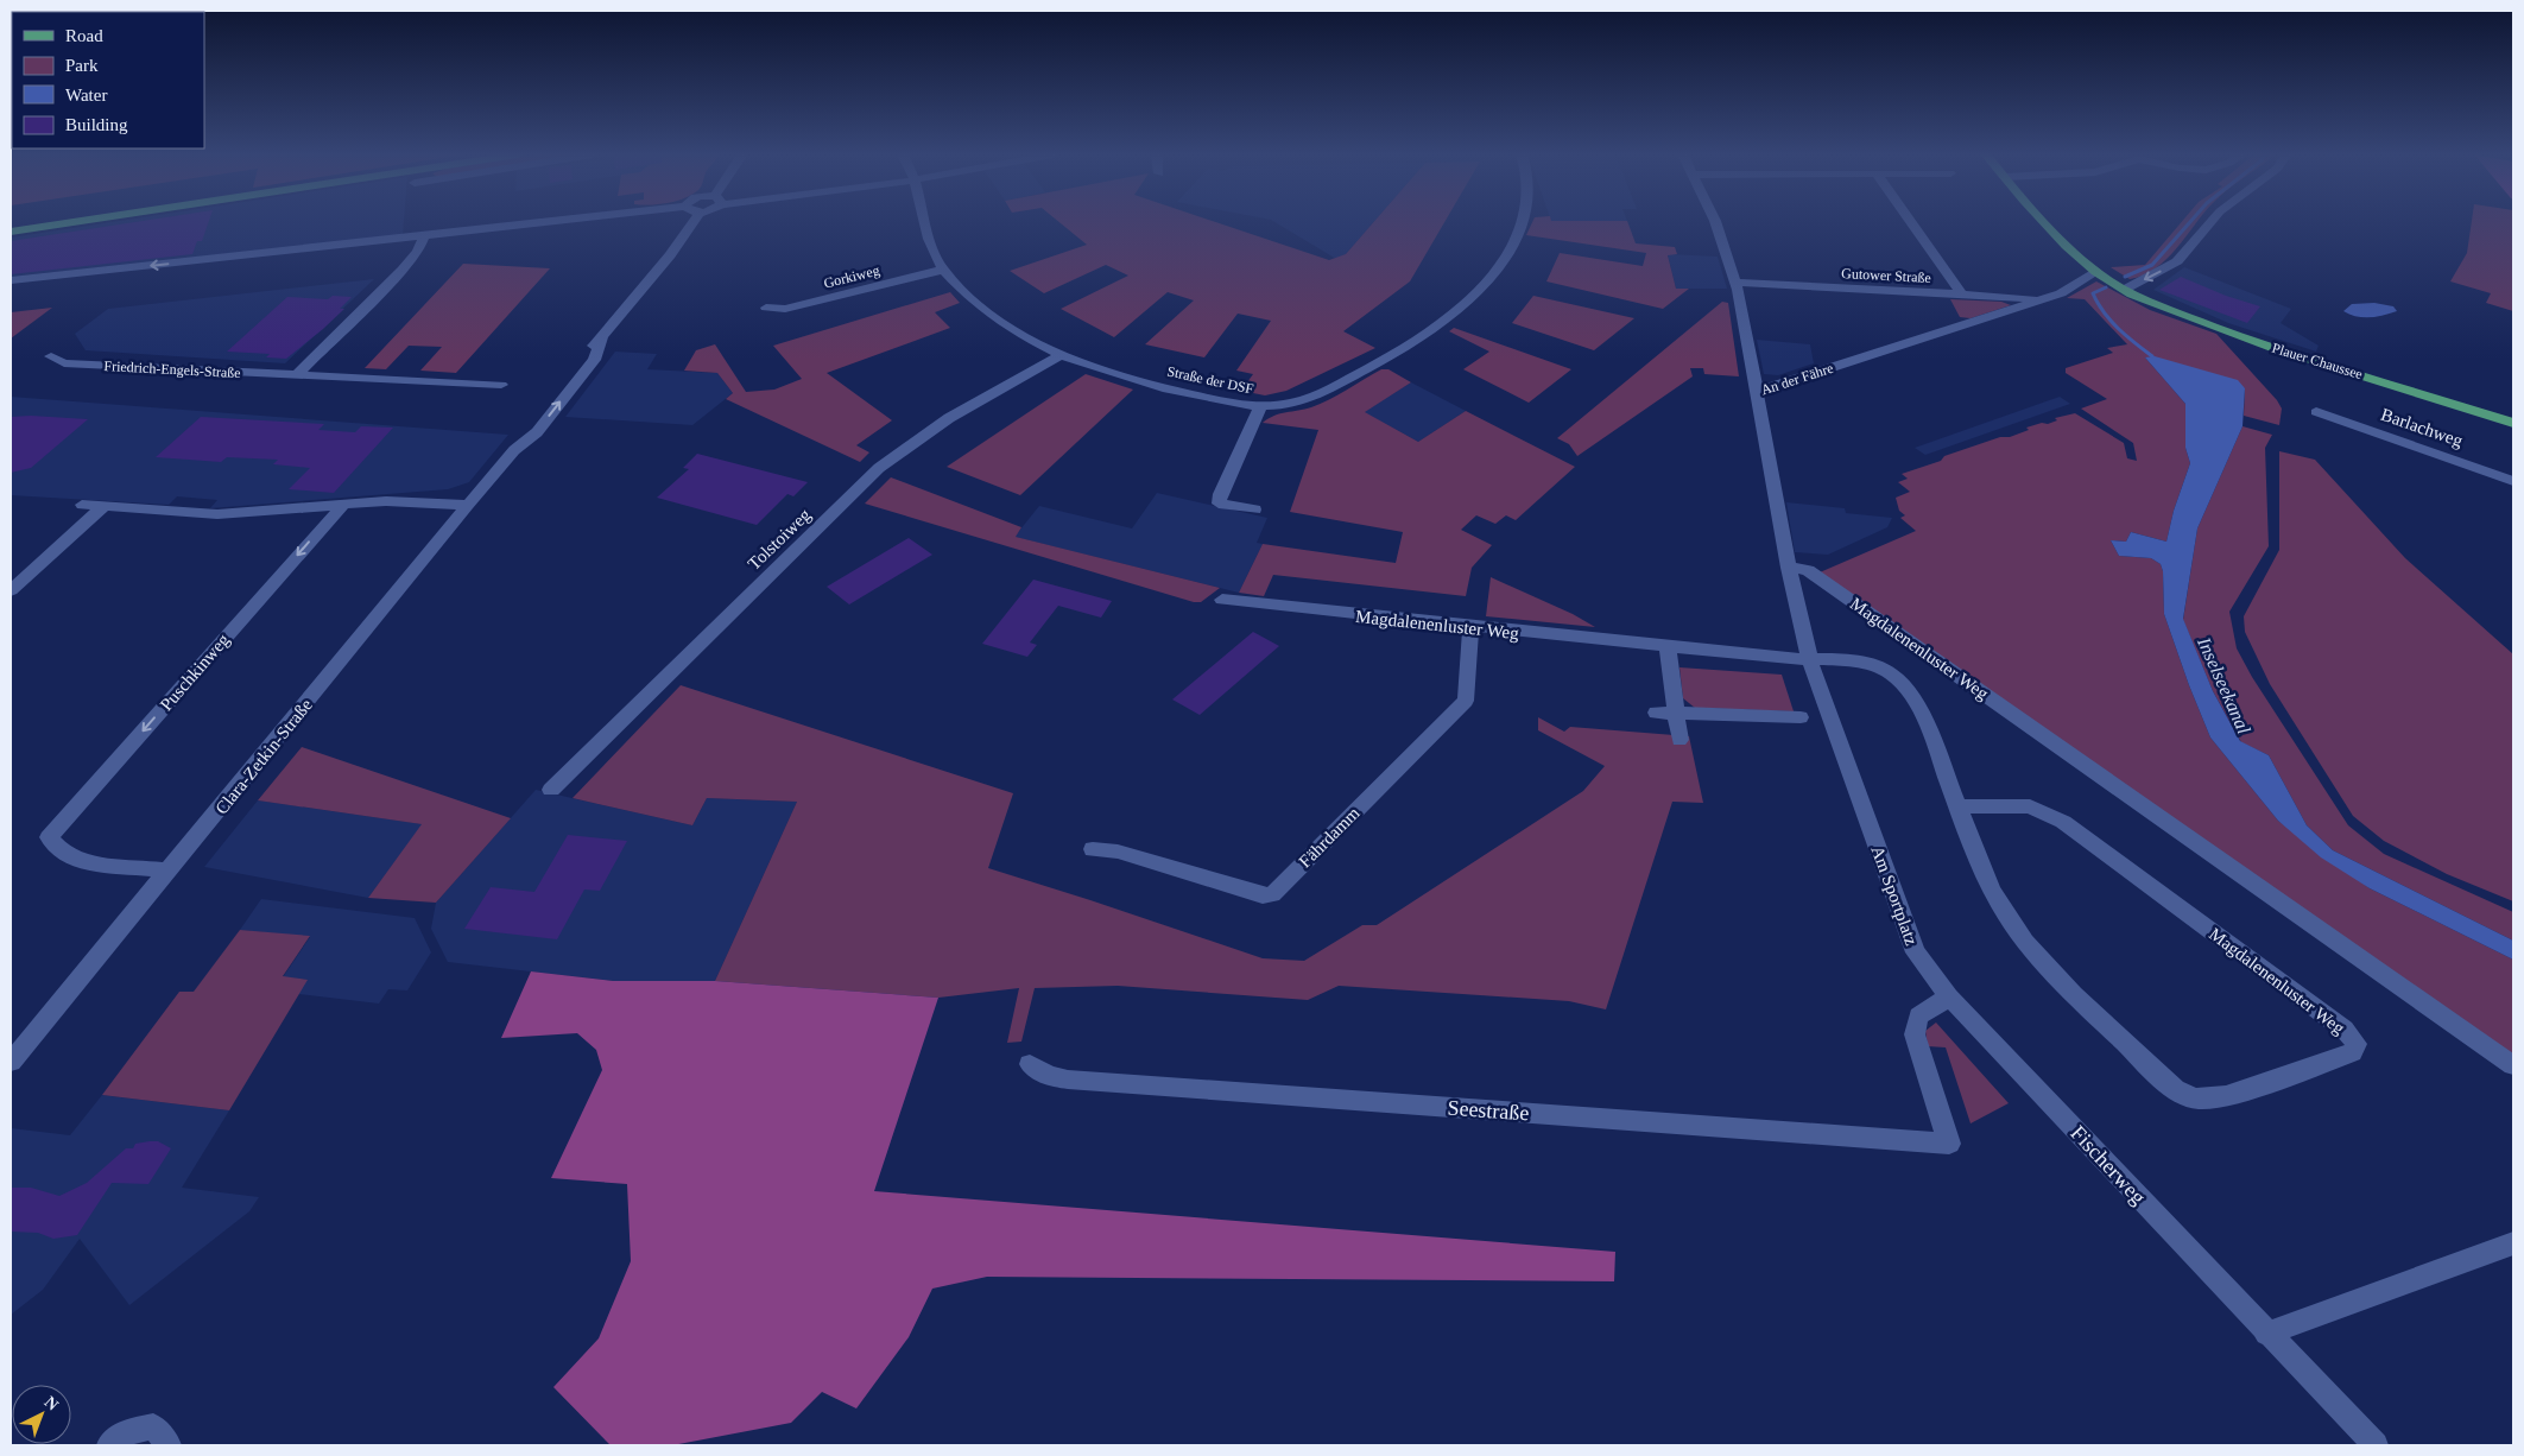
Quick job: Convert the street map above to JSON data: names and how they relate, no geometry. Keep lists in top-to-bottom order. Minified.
{"streets":{"main road":["Plauer Chaussee"],"street":["Gutower Straße","Gorkiweg","Friedrich-Engels-Straße","An der Fähre","Straße der DSF","Barlachweg","Tolstoiweg","Magdalenenluster Weg","Puschkinweg","Clara-Zetkin-Straße","Fährdamm","Am Sportplatz","Seestraße","Fischerweg"]},"crossings":[["Gutower Straße","An der Fähre"],["Gorkiweg","Straße der DSF"],["Plauer Chaussee","An der Fähre"],["An der Fähre","Magdalenenluster Weg"],["An der Fähre","Am Sportplatz"],["Straße der DSF","Tolstoiweg"],["Magdalenenluster Weg","Fährdamm"],["Magdalenenluster Weg","Am Sportplatz"],["Puschkinweg","Clara-Zetkin-Straße"],["Am Sportplatz","Seestraße"],["Am Sportplatz","Fischerweg"],["Seestraße","Fischerweg"]],"water":["Inselseekanal"],"legend":["Road","Park","Water","Building"],"north":"top right"}
